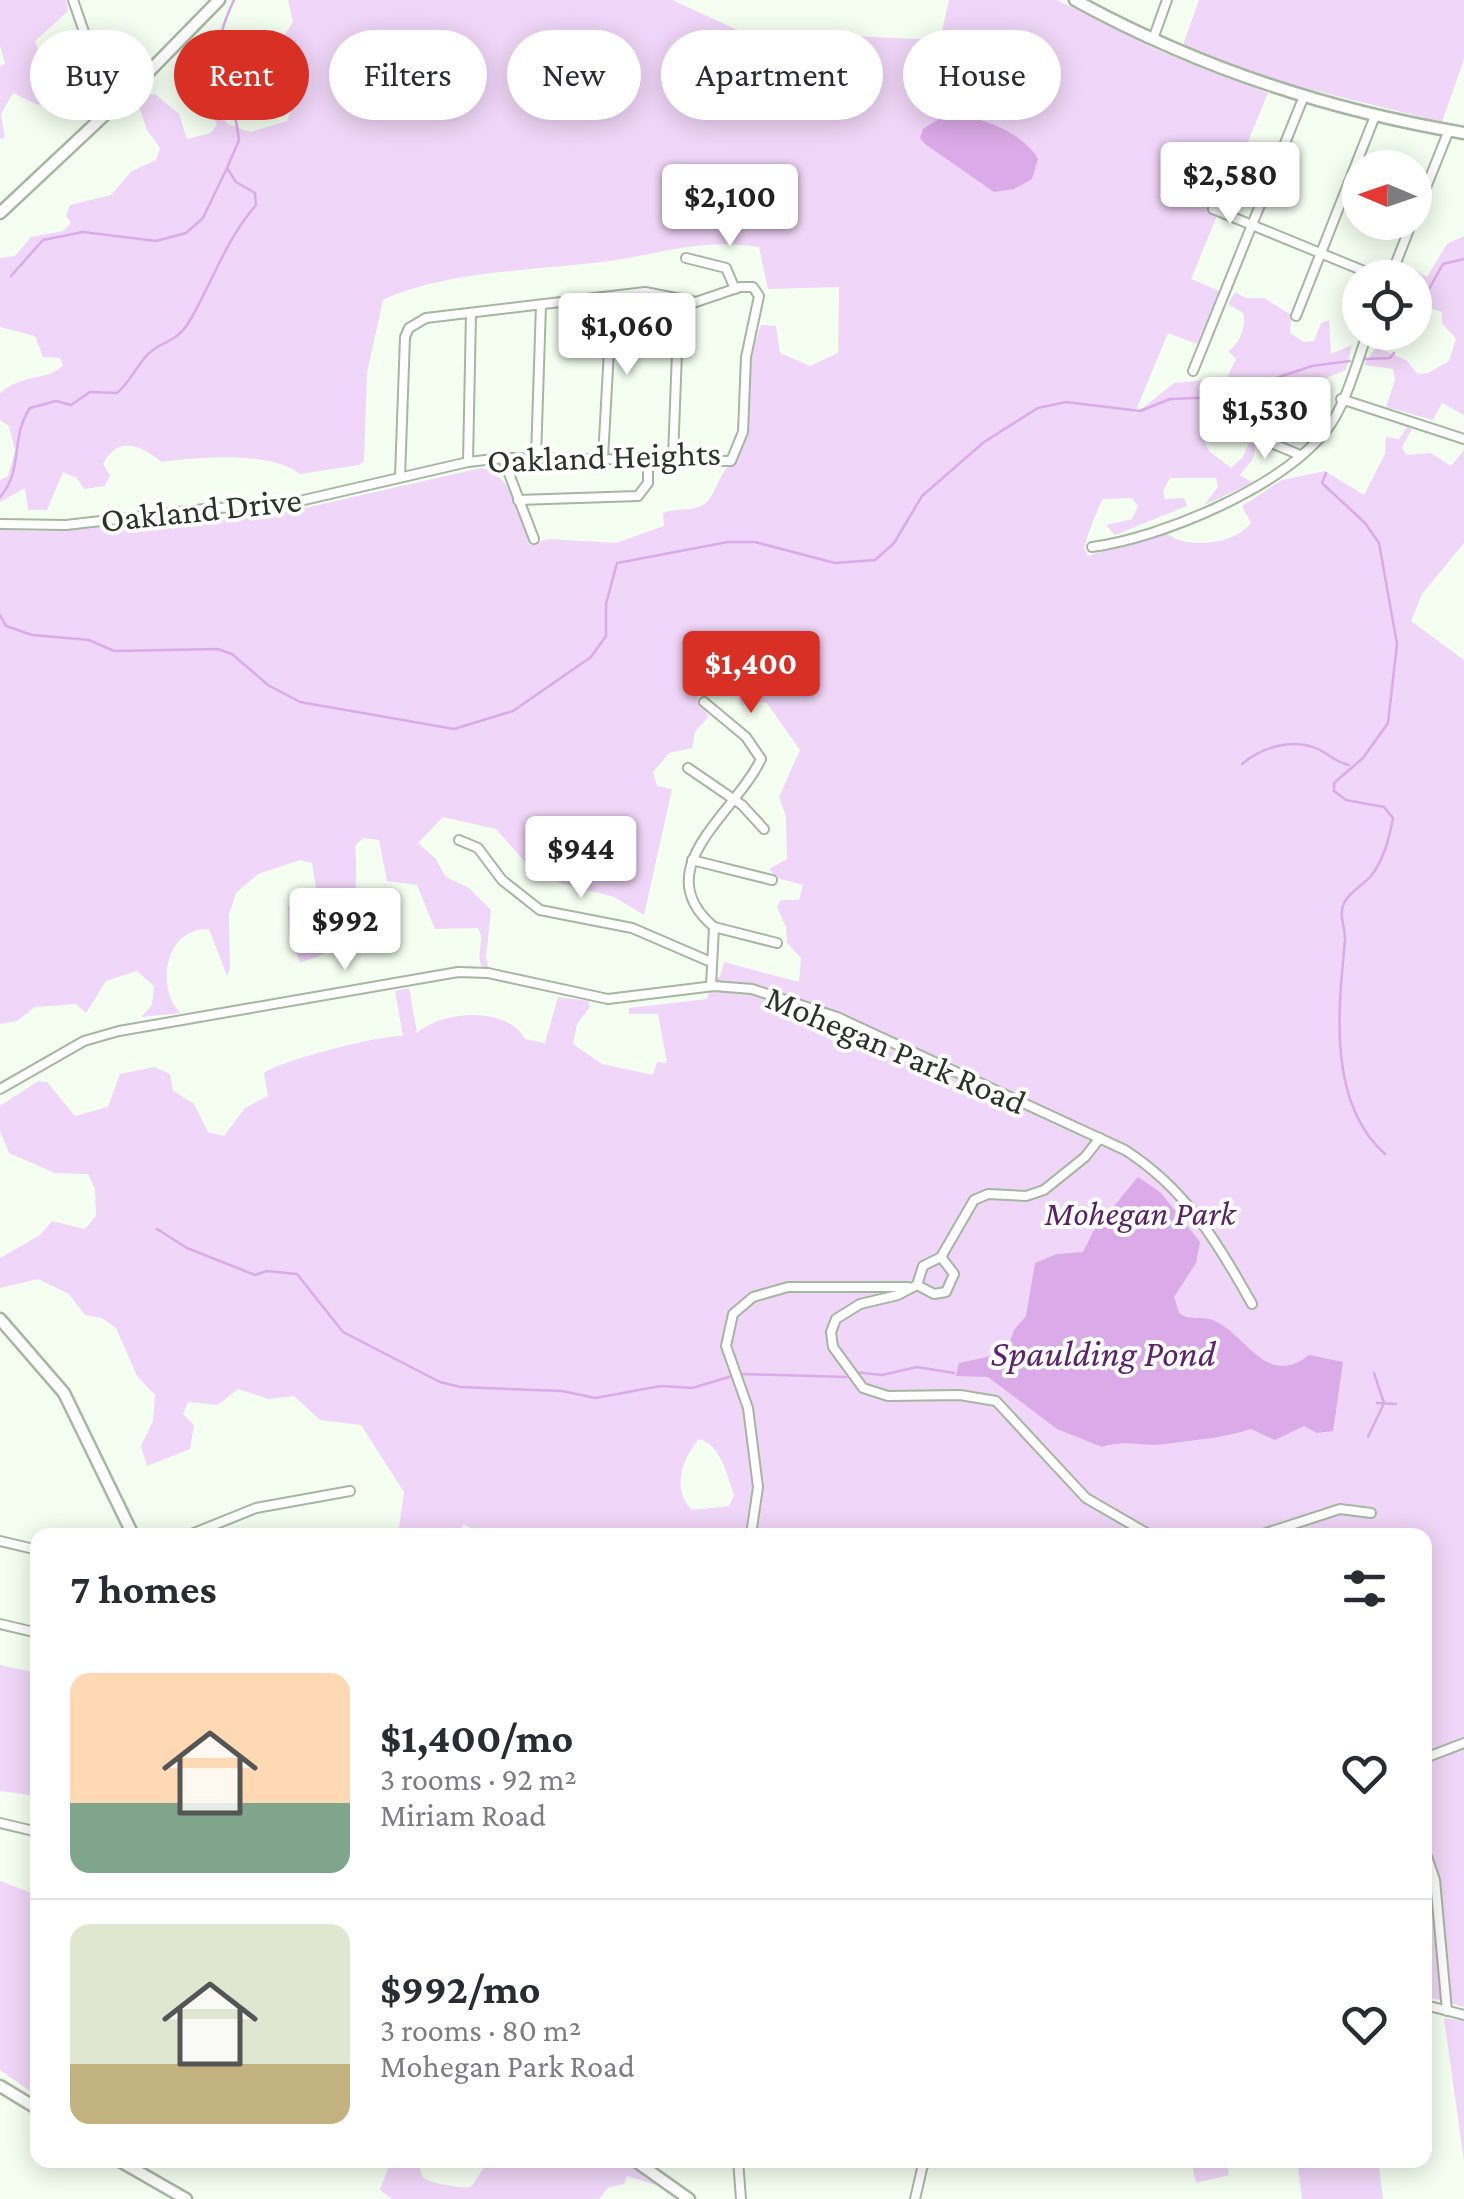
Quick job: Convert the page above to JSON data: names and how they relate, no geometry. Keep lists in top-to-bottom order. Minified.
{"streets":{"street":["Oakland Heights","Oakland Drive","Mohegan Park Road"]},"crossings":[["Oakland Heights","Oakland Drive"]],"water":["Spaulding Pond"],"parks":["Mohegan Park"],"north":"left","page":{"chip":["Buy","Rent","Filters","New","Apartment","House"],"price":["$2,580","$2,100","$1,060","$1,530","$1,400","$944","$992"],"heading":"7 homes","list":[{"name":"$1,400/mo","note":"3 rooms · 92 m² · Miriam Road"},{"name":"$992/mo","note":"3 rooms · 80 m² · Mohegan Park Road"}]}}
